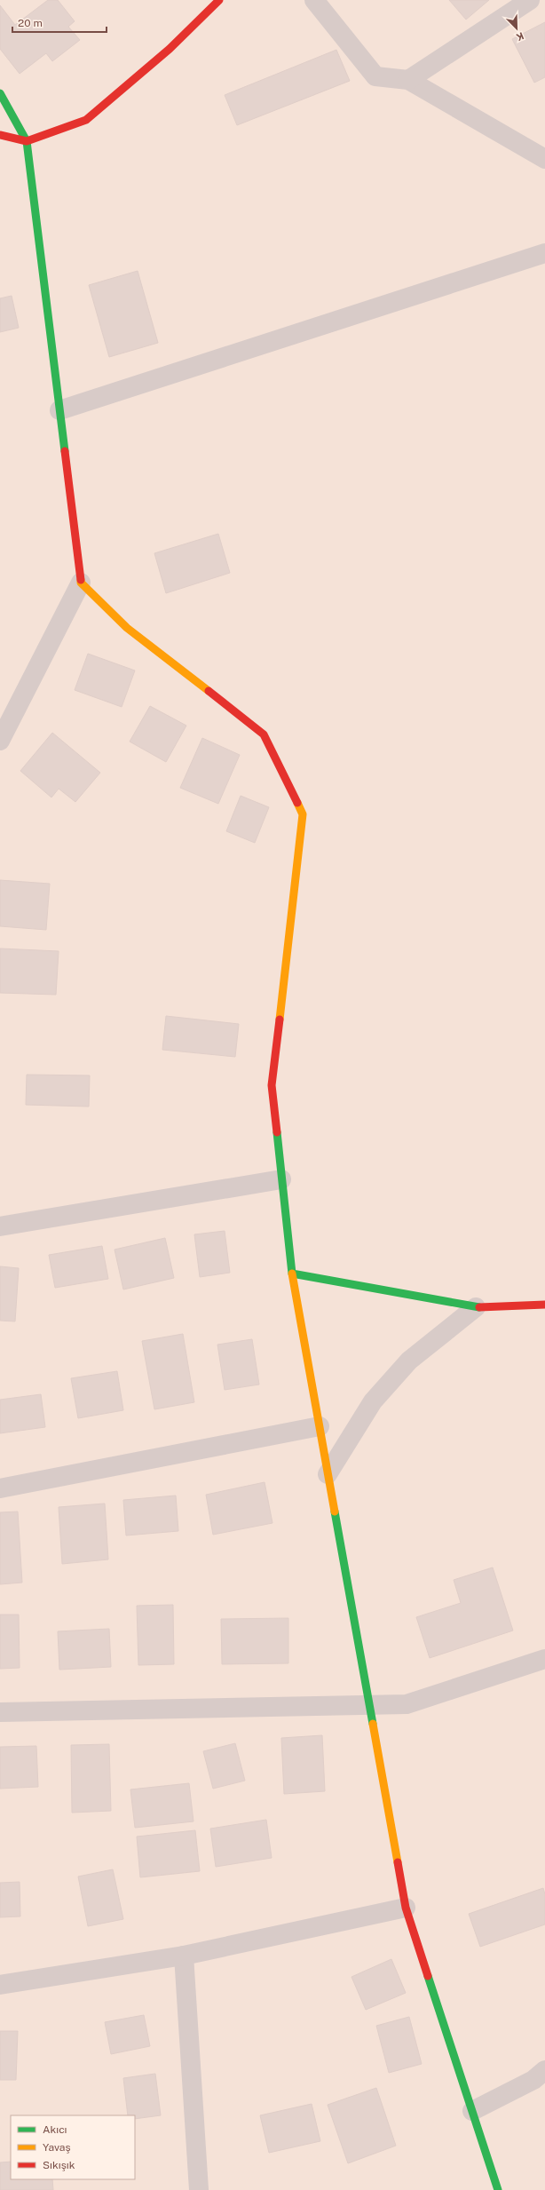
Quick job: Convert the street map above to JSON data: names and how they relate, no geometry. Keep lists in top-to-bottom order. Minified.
{"legend":["Akıcı","Yavaş","Sıkışık"],"scale_bar":"20 m","north":"bottom right"}
